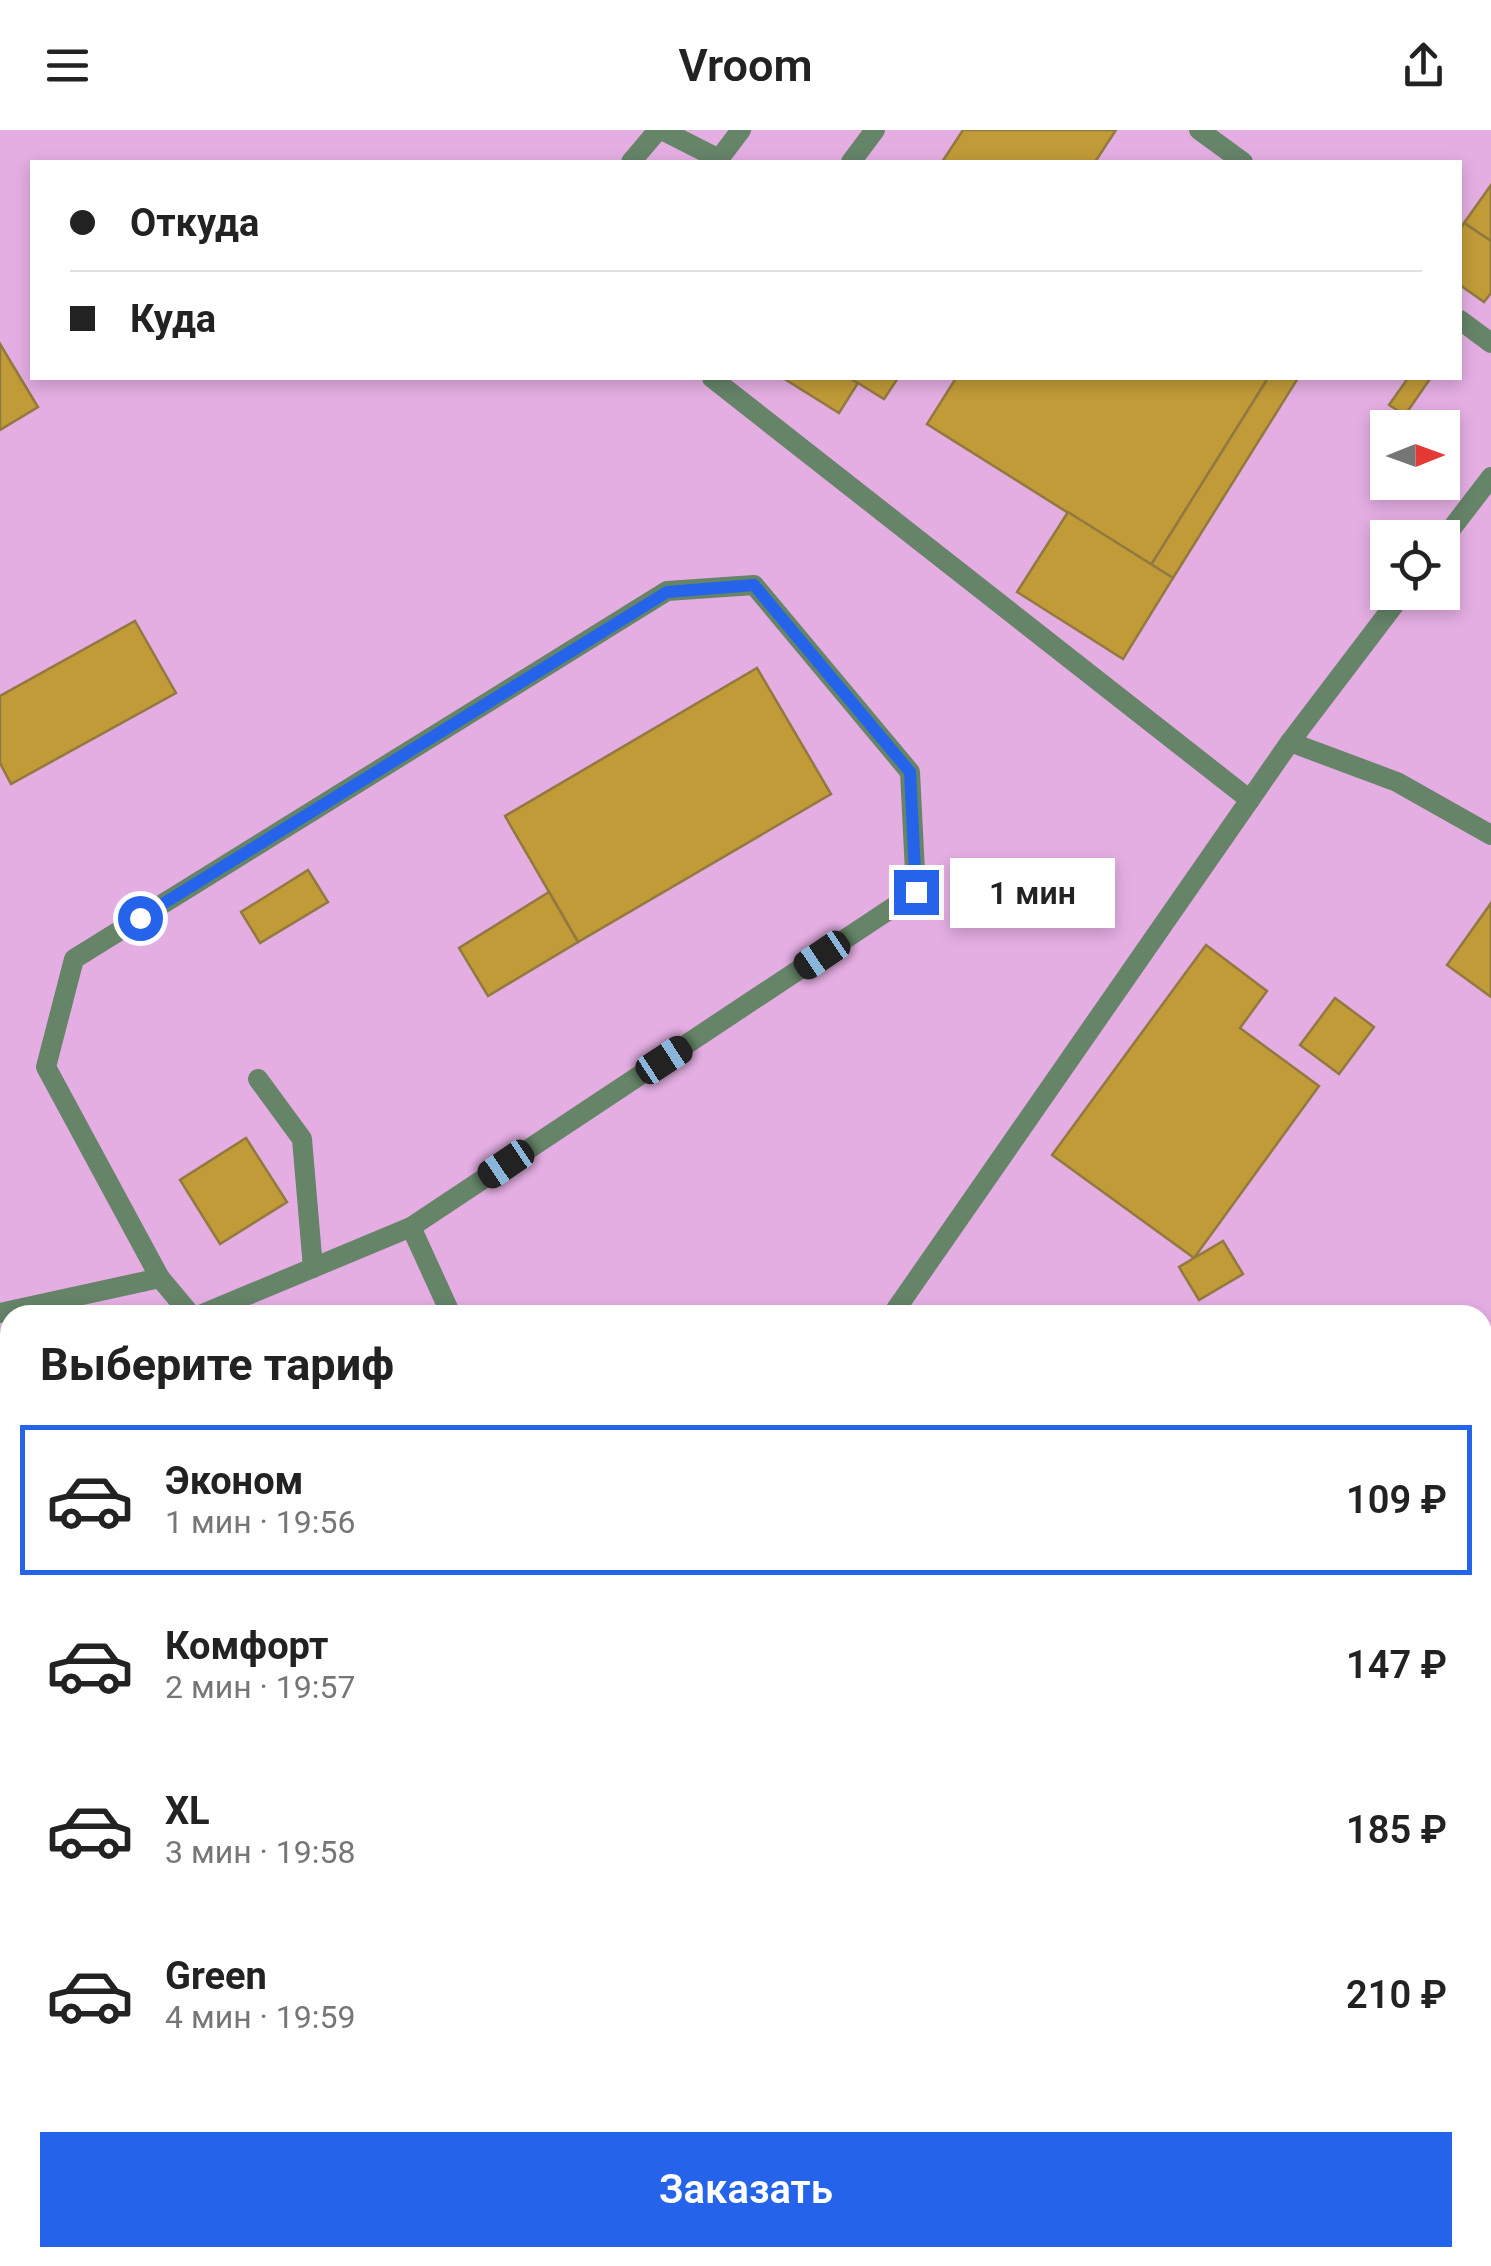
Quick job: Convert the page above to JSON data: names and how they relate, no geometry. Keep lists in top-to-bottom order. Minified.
{"north":"right","page":{"header":"Vroom","banner":["Откуда","Куда"],"bubble":"1 мин","heading":"Выберите тариф","list":[{"name":"Эконом","note":"1 мин · 19:56","value":"109 ₽"},{"name":"Комфорт","note":"2 мин · 19:57","value":"147 ₽"},{"name":"XL","note":"3 мин · 19:58","value":"185 ₽"},{"name":"Green","note":"4 мин · 19:59","value":"210 ₽"}],"buttons":"Заказать"}}
